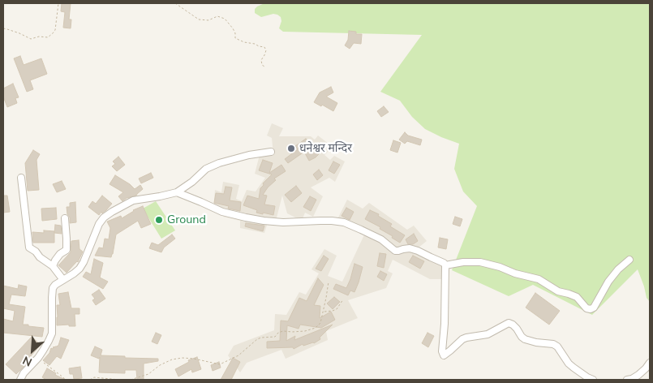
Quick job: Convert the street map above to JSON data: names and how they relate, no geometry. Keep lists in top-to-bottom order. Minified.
{"places":["धनेश्वर मन्दिर","Ground"],"north":"bottom left"}
